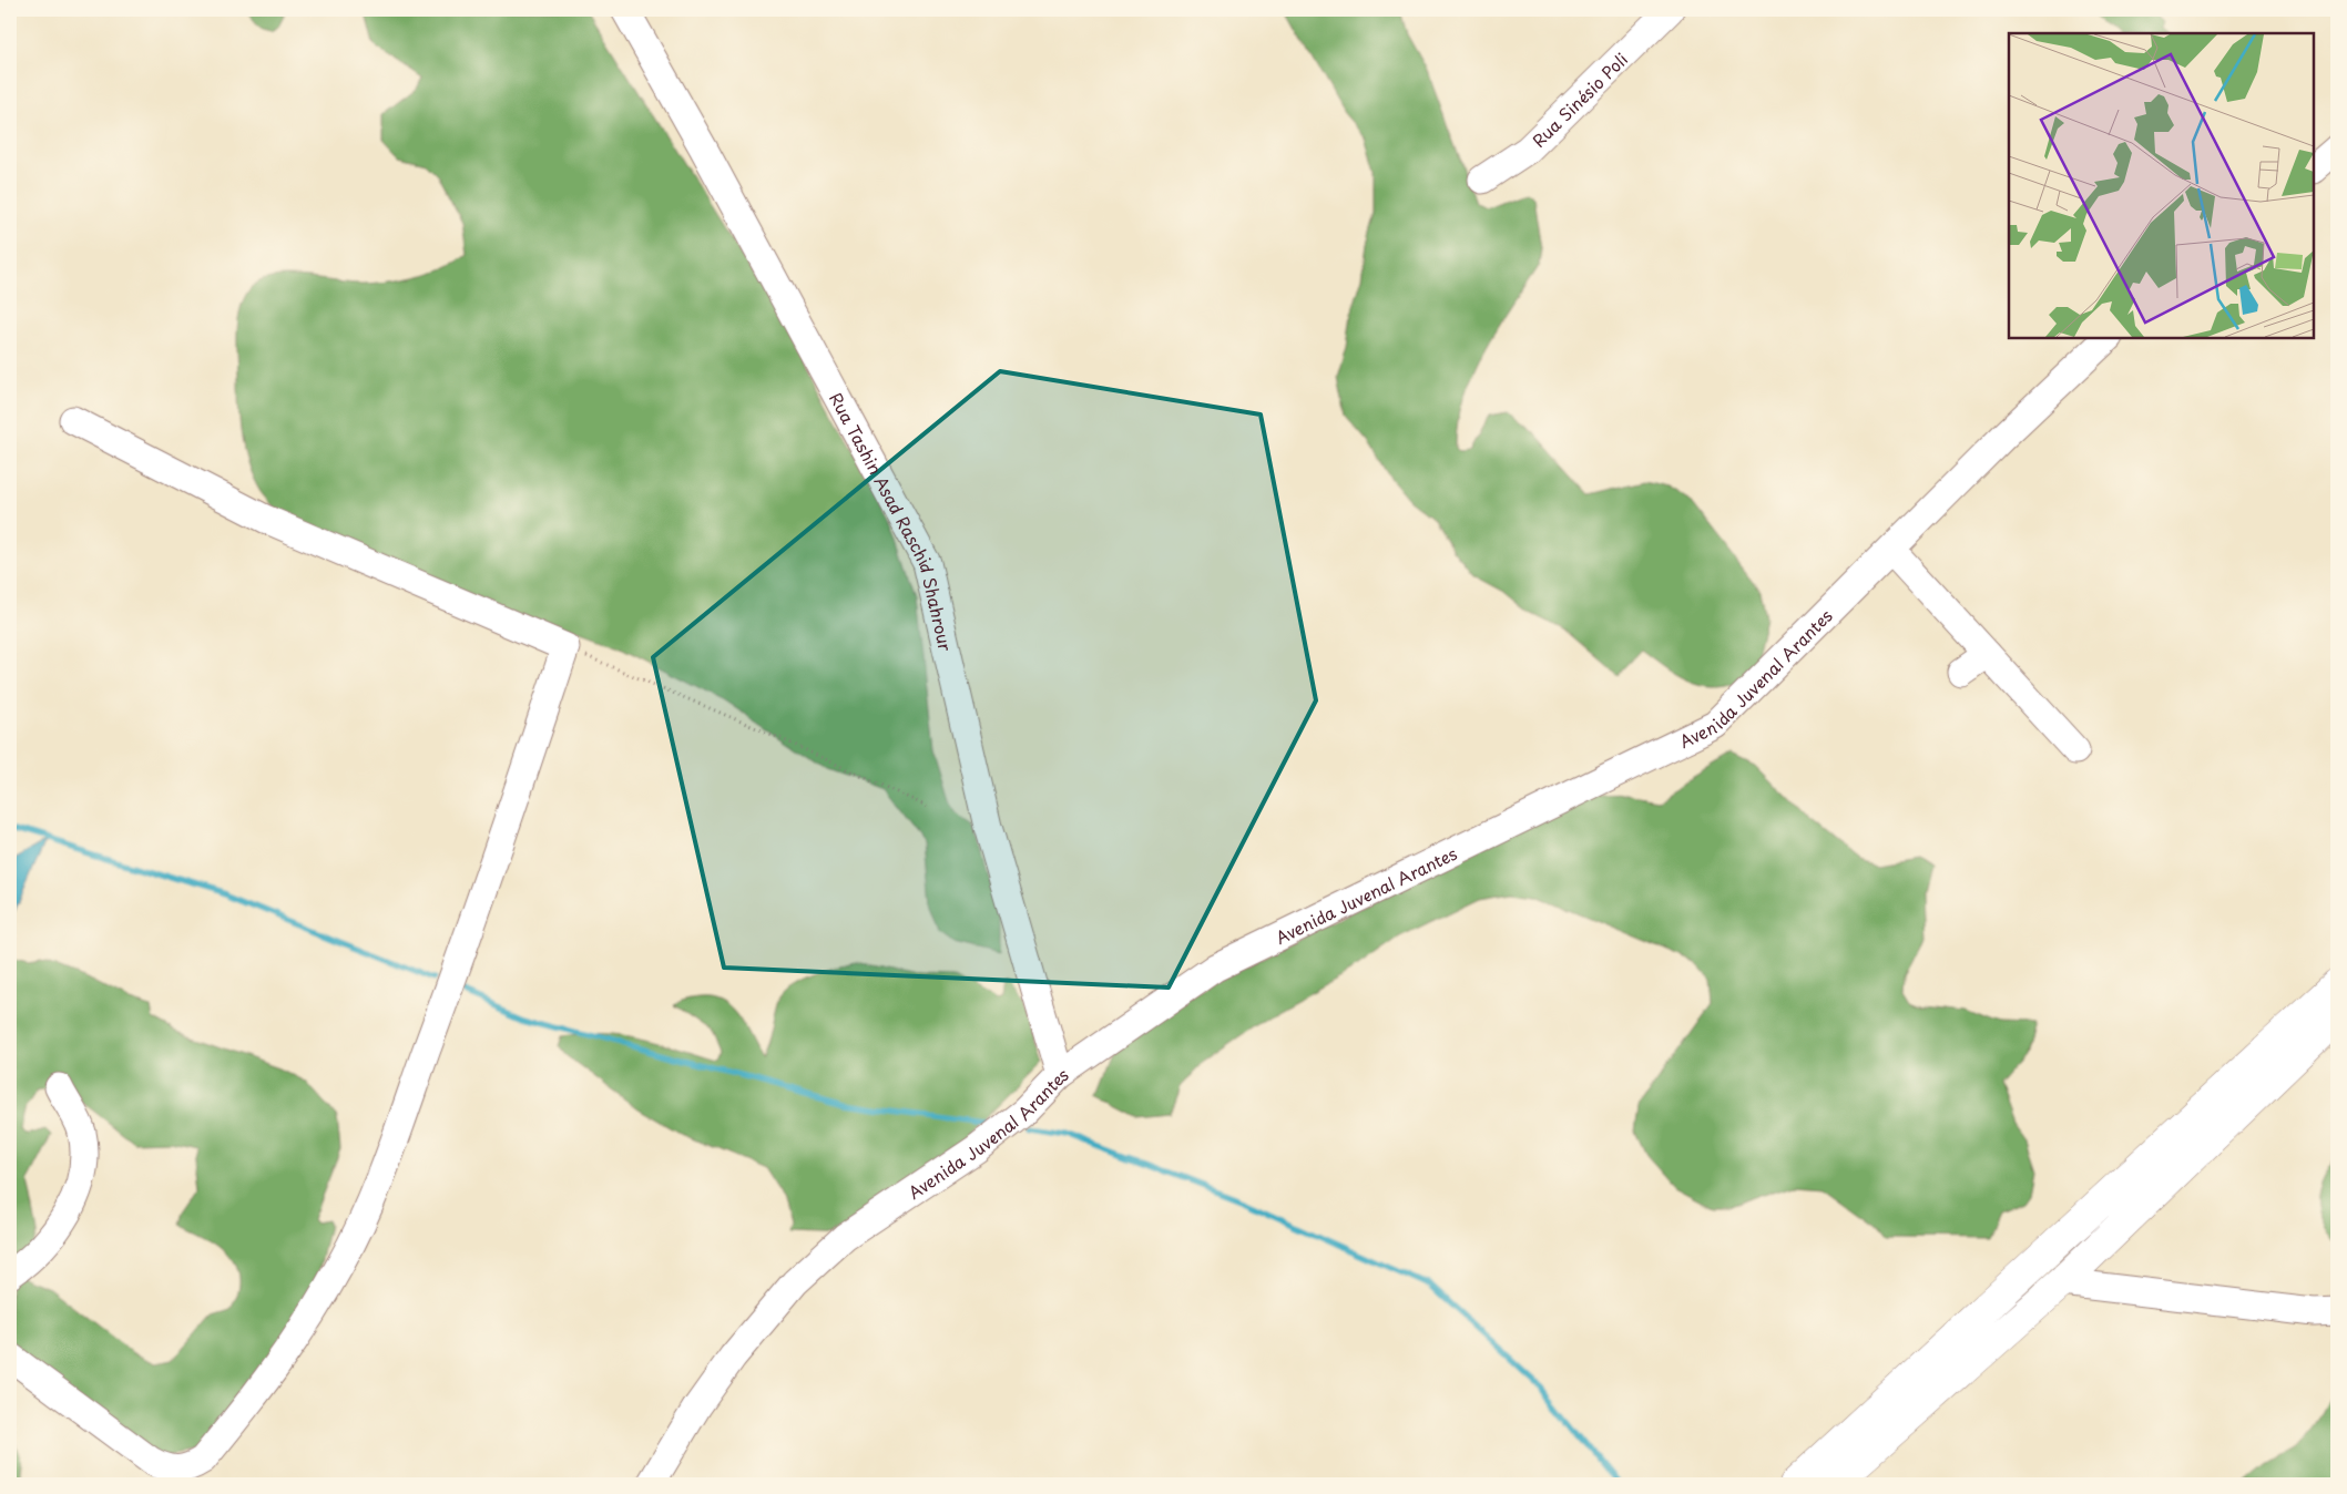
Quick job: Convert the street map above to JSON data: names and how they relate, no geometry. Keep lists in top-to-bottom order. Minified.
{"streets":{"street":["Rua Sinésio Poli","Rua Tashin Asad Raschid Shahrour","Avenida Juvenal Arantes"]},"crossings":[["Rua Tashin Asad Raschid Shahrour","Avenida Juvenal Arantes"]]}
